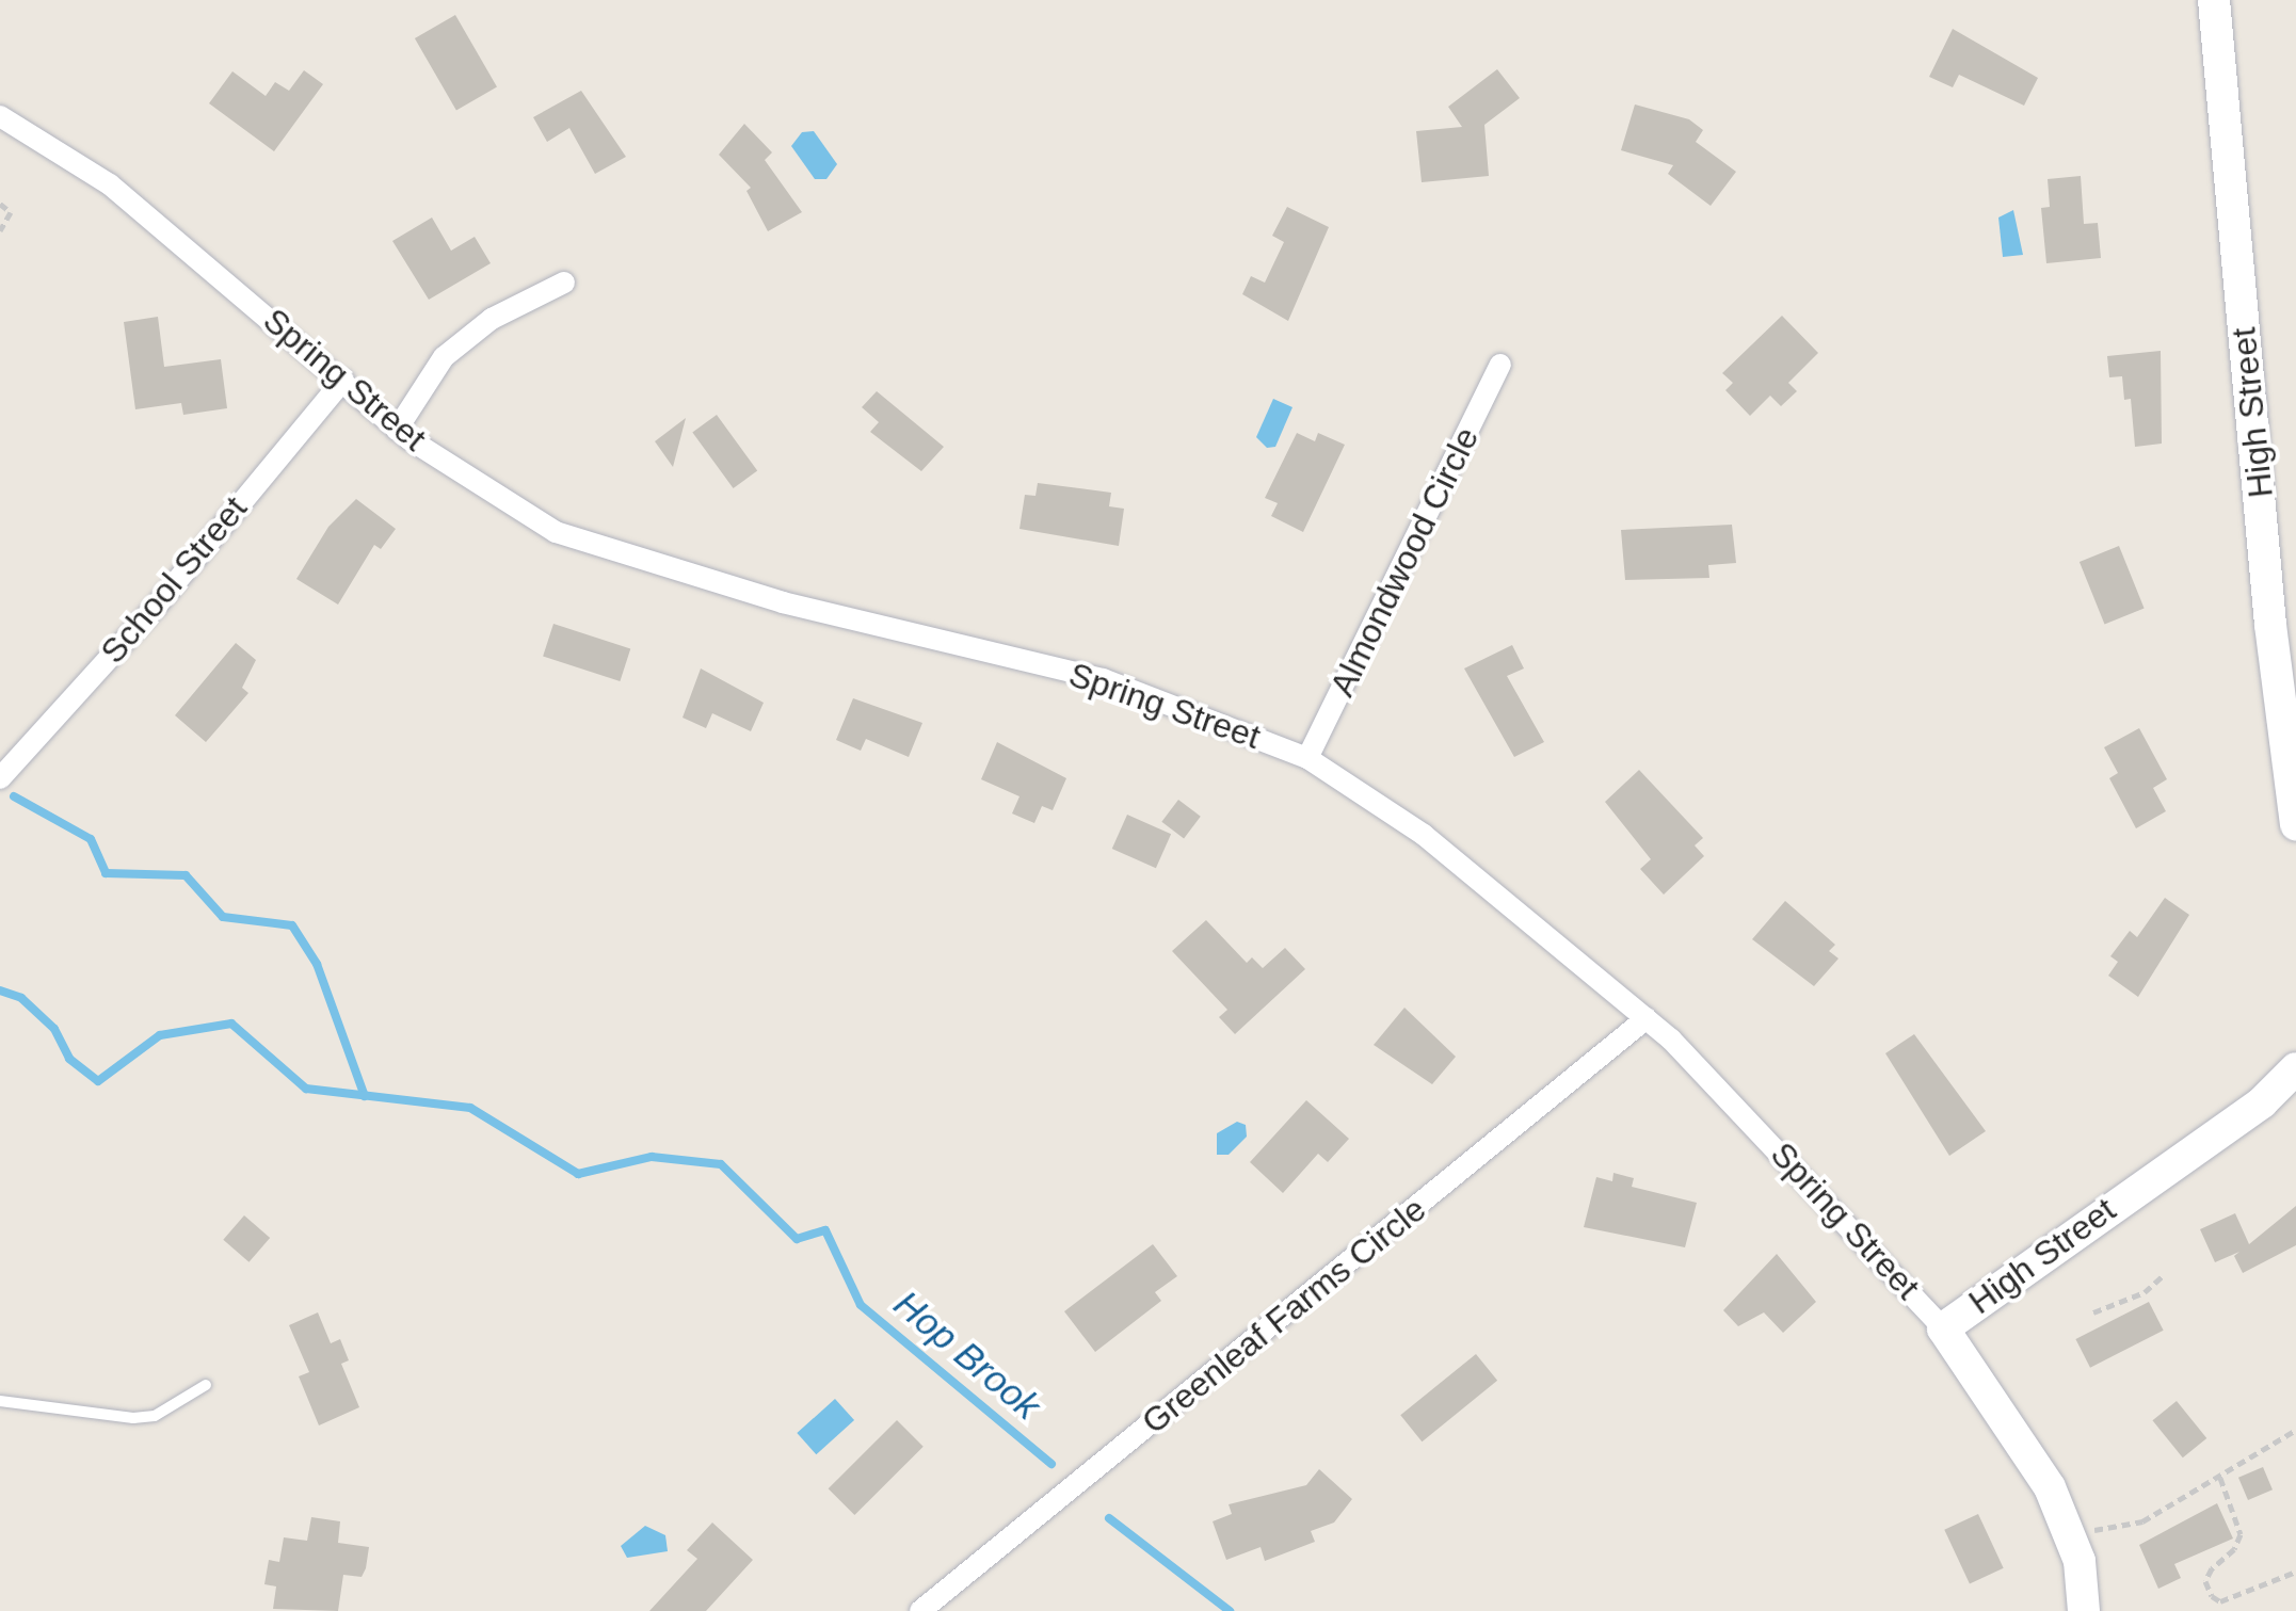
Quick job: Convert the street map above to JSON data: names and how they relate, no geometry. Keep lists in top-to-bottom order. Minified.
{"streets":{"street":["Spring Street","High Street","Almondwood Circle","School Street","Greenleaf Farms Circle"]},"crossings":[["Spring Street","High Street"],["Spring Street","Almondwood Circle"],["Spring Street","School Street"],["Spring Street","Greenleaf Farms Circle"]],"water":["Hop Brook"]}
